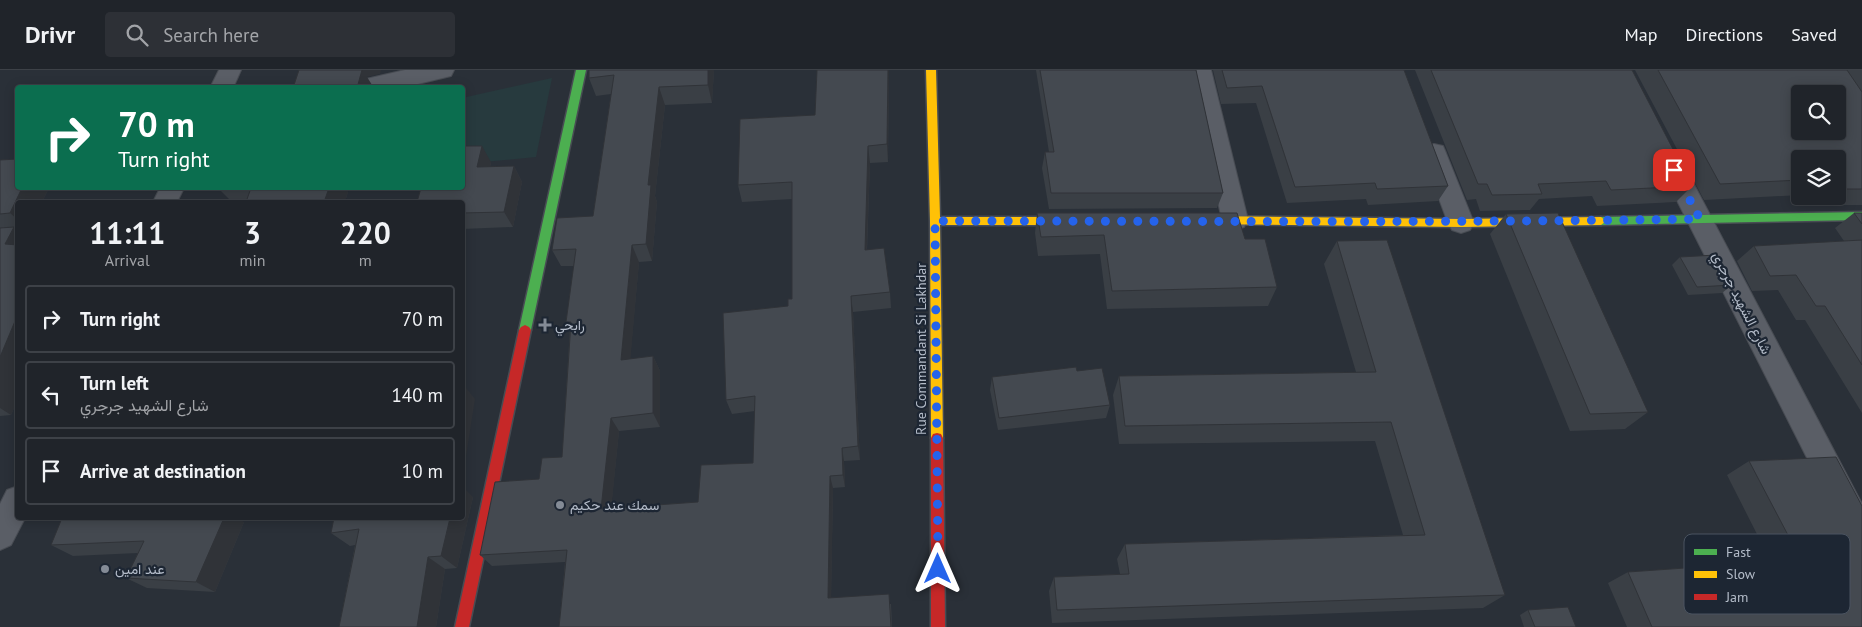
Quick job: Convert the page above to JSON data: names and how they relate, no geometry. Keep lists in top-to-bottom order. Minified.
{"streets":{"street":["شارع الشهيد جرجري","Rue Commandant Si Lakhdar"]},"places":{"health":["رابحي"],"other":["سمك عند حكيم","عند امين"]},"legend":["Fast","Slow","Jam"],"page":{"header":"Drivr","search":"Search here","nav":["Map","Directions","Saved"],"turn":["70 m","Turn right"],"eta":["11:11","Arrival","3","min","220","m"],"list":[{"name":"Turn right","value":"70 m"},{"name":"Turn left","note":"شارع الشهيد جرجري","value":"140 m"},{"name":"Arrive at destination","value":"10 m"}]}}
